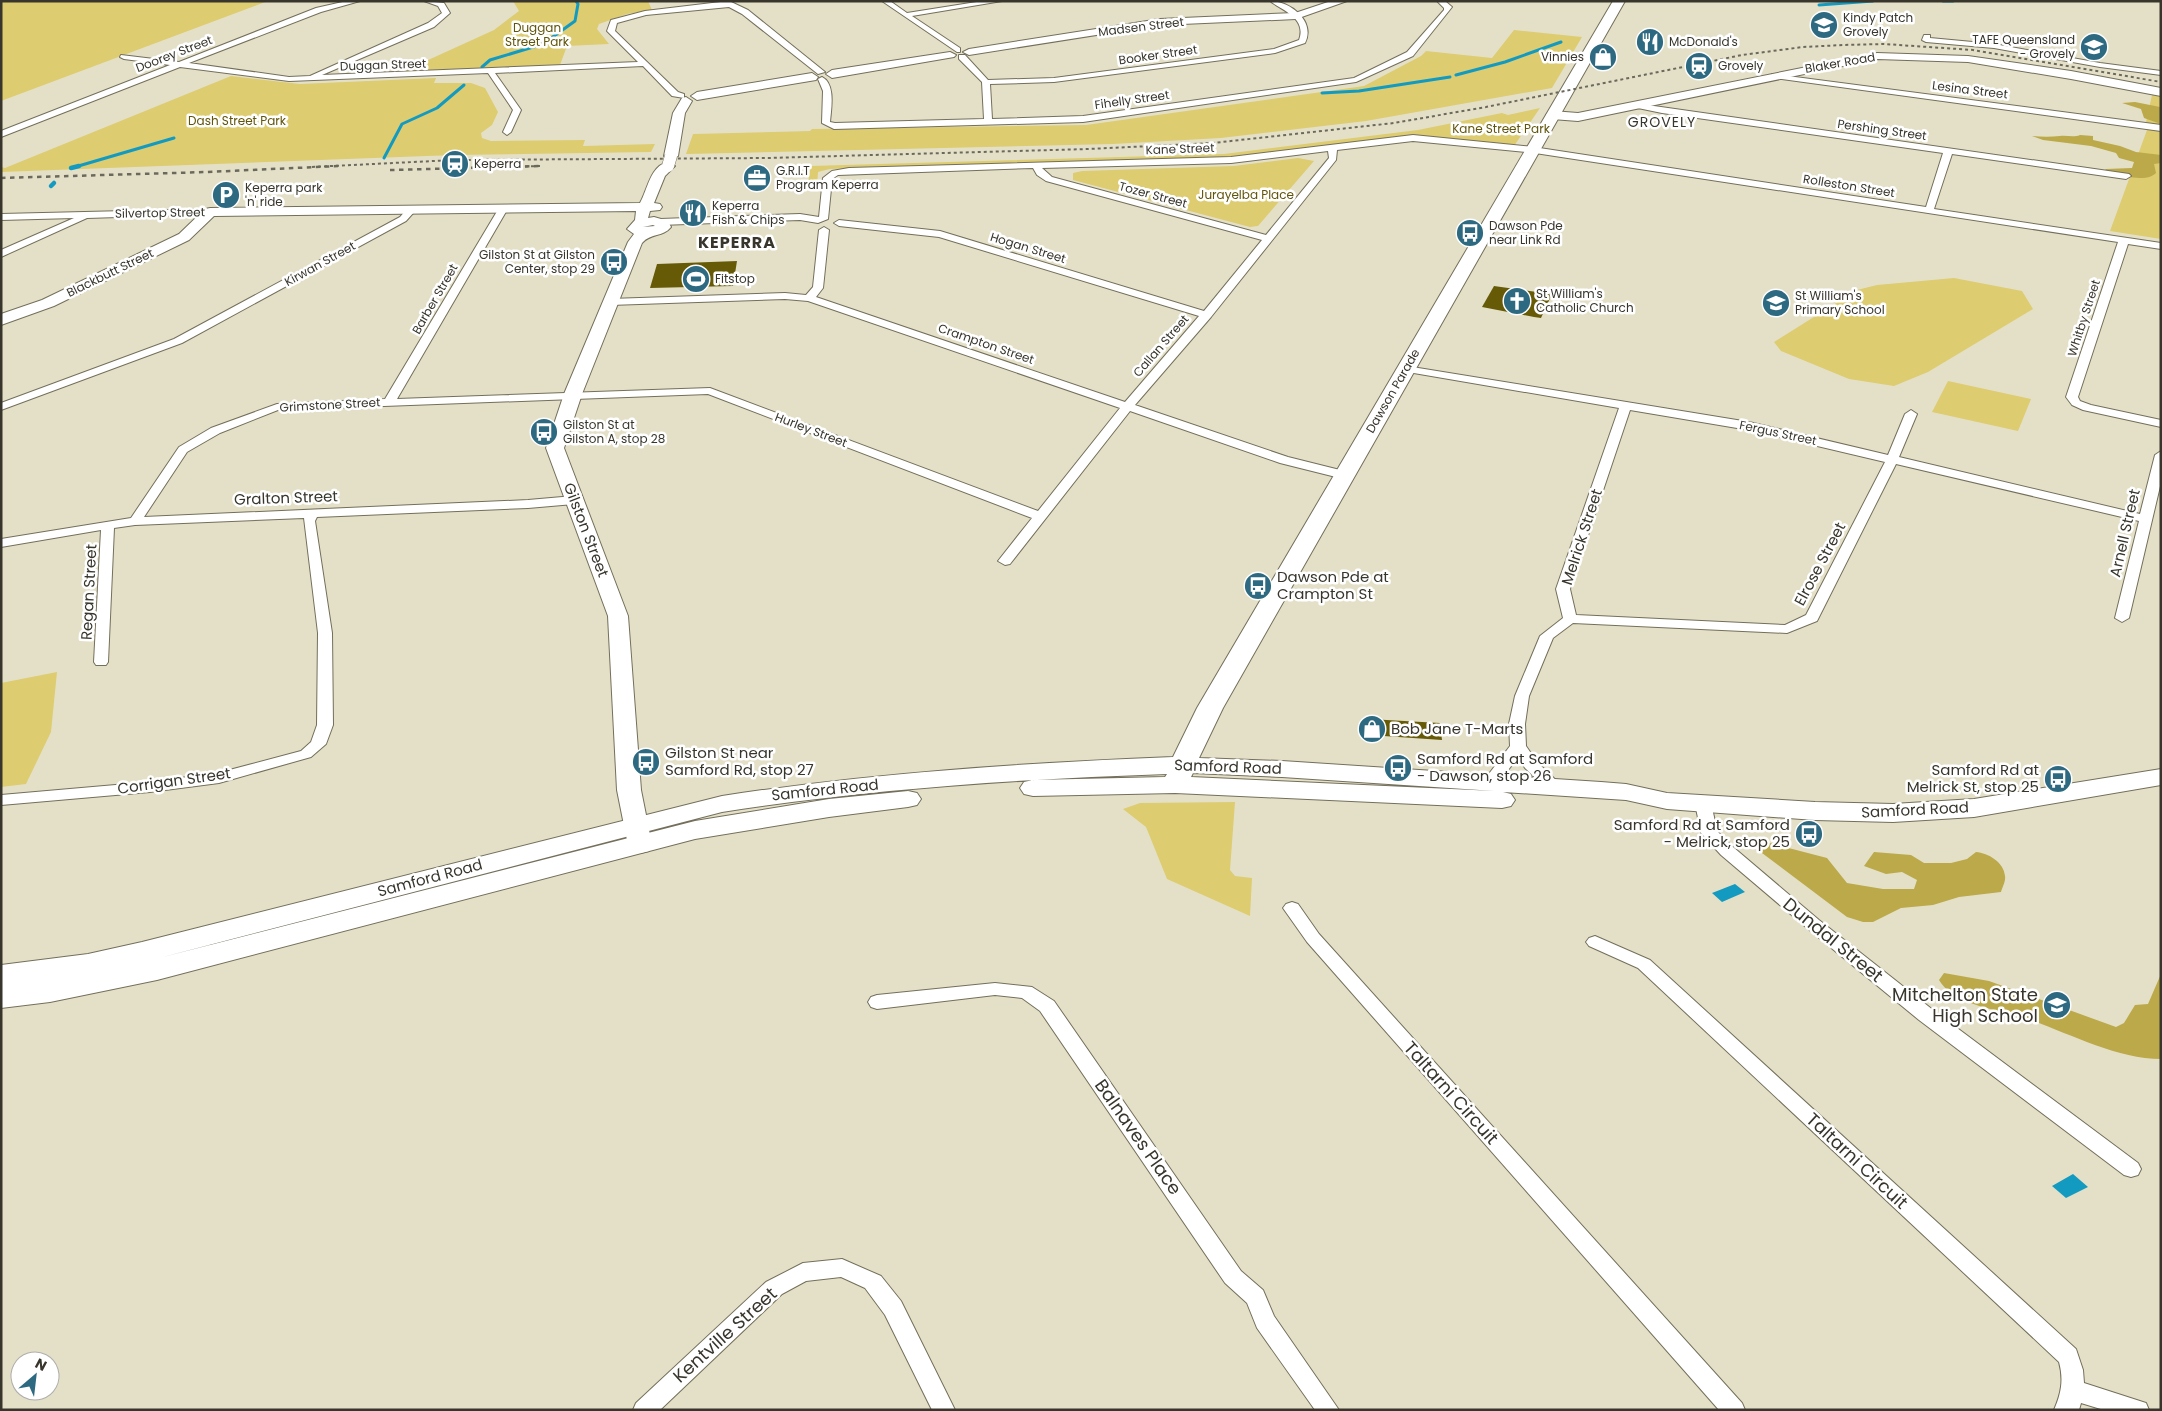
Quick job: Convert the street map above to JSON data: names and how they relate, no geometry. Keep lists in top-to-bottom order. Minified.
{"streets":{"main road":["Dawson Parade","Samford Road"],"street":["Madsen Street","Doorey Street","Booker Street","Blaker Road","Duggan Street","Lesina Street","Fihelly Street","Pershing Street","Kane Street","Rolleston Street","Tozer Street","Silvertop Street","Hogan Street","Kirwan Street","Blackbutt Street","Barber Street","Whitby Street","Crampton Street","Callan Street","Grimstone Street","Hurley Street","Fergus Street","Gralton Street","Gilston Street","Arnell Street","Melrick Street","Elrose Street","Regan Street","Corrigan Street","Dundal Street","Taltarni Circuit","Balnaves Place","Kentville Street"]},"crossings":[["Madsen Street","Booker Street"],["Madsen Street","Fihelly Street"],["Madsen Street","Gilston Street"],["Doorey Street","Duggan Street"],["Blaker Road","Lesina Street"],["Blaker Road","Pershing Street"],["Blaker Road","Dawson Parade"],["Kane Street","Rolleston Street"],["Kane Street","Tozer Street"],["Kane Street","Hogan Street"],["Kane Street","Callan Street"],["Kane Street","Dawson Parade"],["Rolleston Street","Whitby Street"],["Rolleston Street","Dawson Parade"],["Tozer Street","Callan Street"],["Silvertop Street","Kirwan Street"],["Silvertop Street","Blackbutt Street"],["Hogan Street","Callan Street"],["Hogan Street","Gilston Street"],["Barber Street","Grimstone Street"],["Crampton Street","Callan Street"],["Crampton Street","Dawson Parade"],["Crampton Street","Gilston Street"],["Callan Street","Hurley Street"],["Dawson Parade","Fergus Street"],["Dawson Parade","Samford Road"],["Grimstone Street","Hurley Street"],["Grimstone Street","Gralton Street"],["Grimstone Street","Gilston Street"],["Hurley Street","Gilston Street"],["Fergus Street","Arnell Street"],["Fergus Street","Melrick Street"],["Fergus Street","Elrose Street"],["Gralton Street","Gilston Street"],["Gralton Street","Regan Street"],["Gralton Street","Corrigan Street"],["Gilston Street","Samford Road"],["Melrick Street","Elrose Street"],["Samford Road","Dundal Street"]],"districts":["GROVELY","KEPERRA"],"parks":["Duggan Street Park","Dash Street Park","Kane Street Park","Jurayelba Place"],"places":{"school or university":["Kindy Patch Grovely","TAFE Queensland - Grovely","St William's Primary School","Mitchelton State High School"],"restaurant":["McDonald's","Keperra Fish & Chips"],"shop":["Vinnies","Bob Jane T-Marts"],"station":["Grovely","Keperra"],"office":["G.R.I.T Program Keperra"],"parking":["Keperra park 'n' ride"],"bus stop":["Dawson Pde near Link Rd","Gilston St at Gilston Center, stop 29","Gilston St at Gilston A, stop 28","Dawson Pde at Crampton St","Gilston St near Samford Rd, stop 27","Samford Rd at Samford - Dawson, stop 26","Samford Rd at Melrick St, stop 25","Samford Rd at Samford - Melrick, stop 25"],"sports":["Fitstop"],"church":["St William's Catholic Church"]},"north":"top right"}
